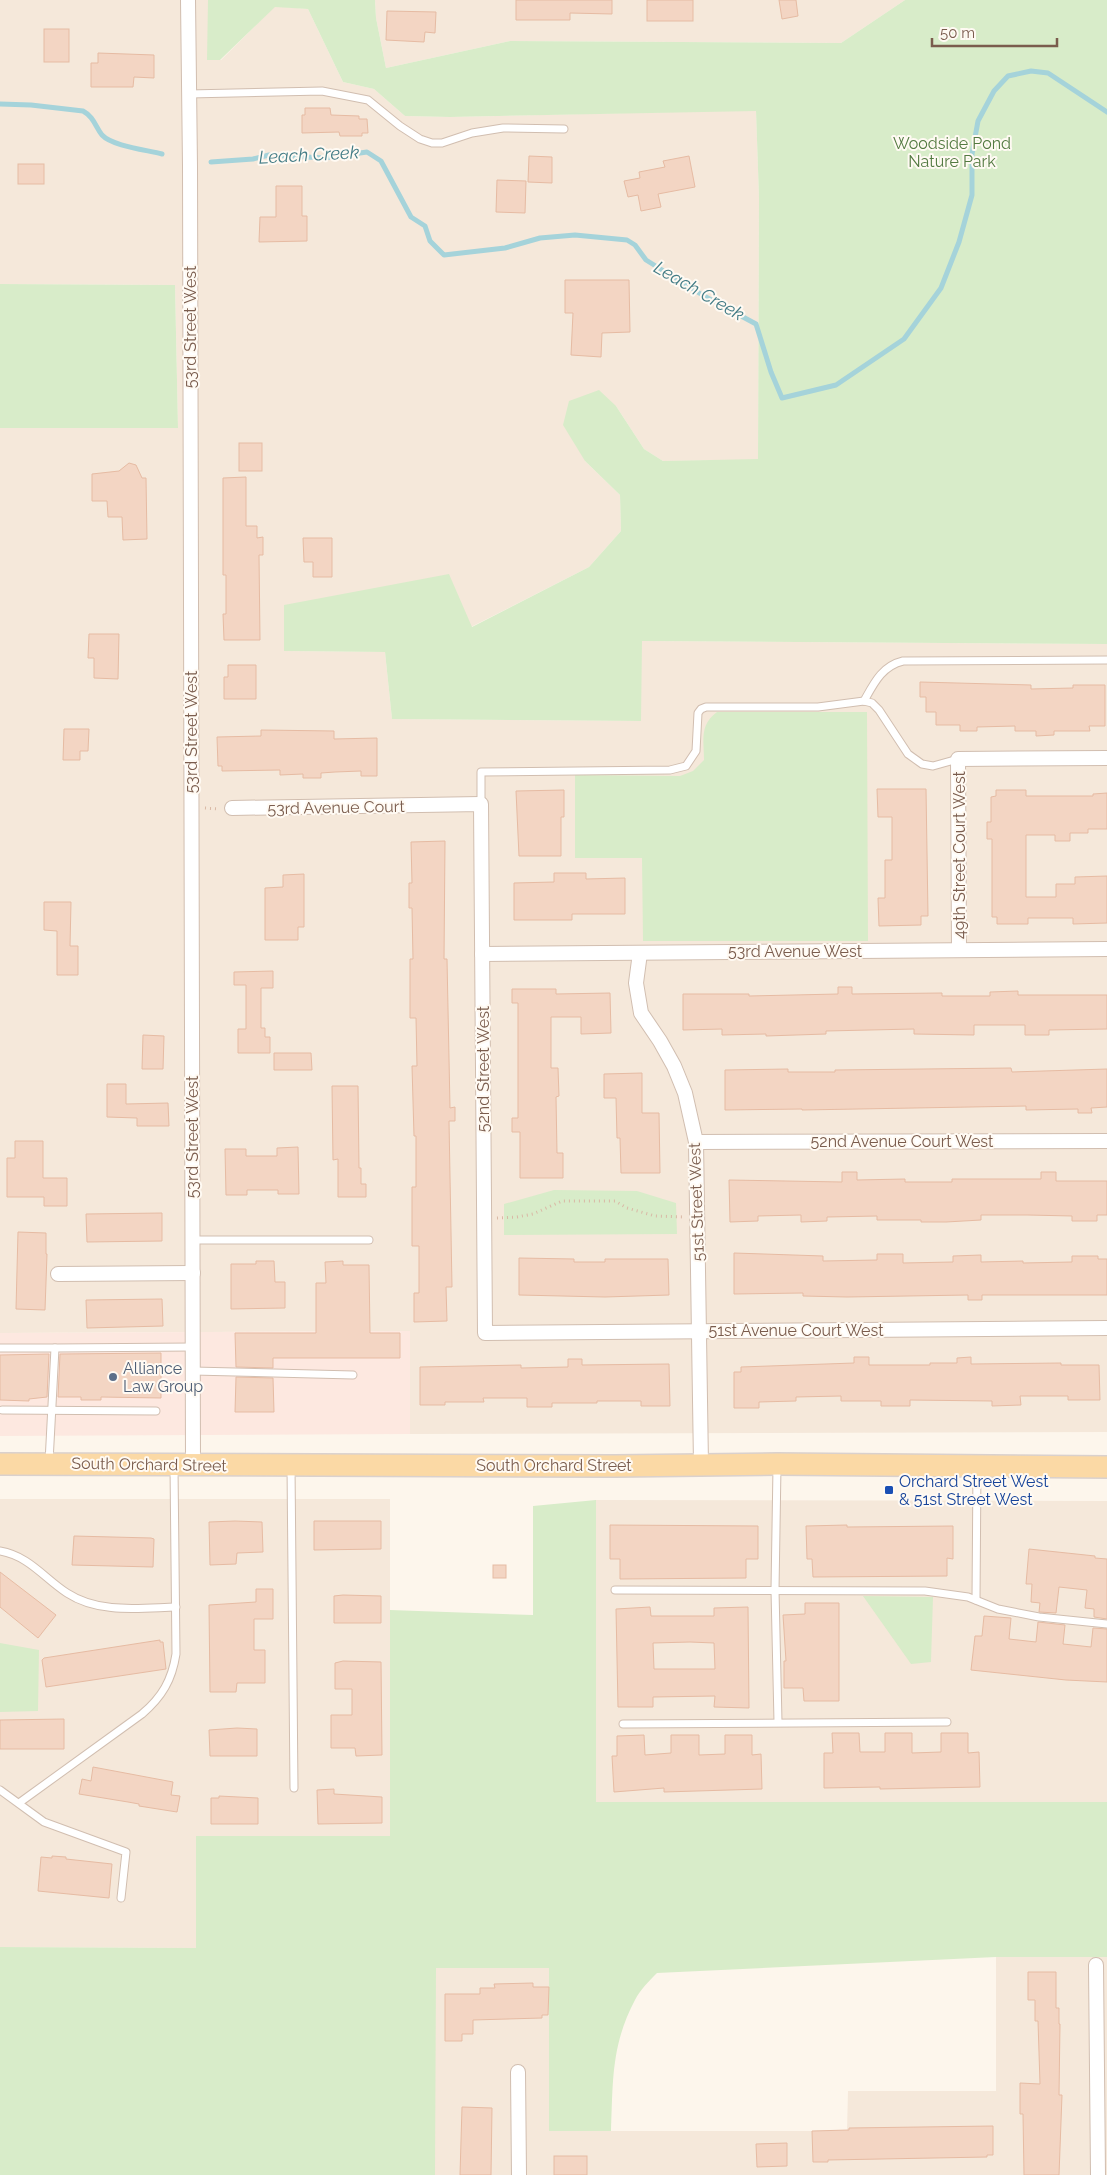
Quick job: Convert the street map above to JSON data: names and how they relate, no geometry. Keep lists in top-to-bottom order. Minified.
{"streets":{"main road":["South Orchard Street"],"street":["53rd Street West","53rd Avenue Court","49th Street Court West","53rd Avenue West","52nd Street West","52nd Avenue Court West","51st Street West","51st Avenue Court West"]},"crossings":[["53rd Street West","South Orchard Street"],["53rd Avenue Court","52nd Street West"],["49th Street Court West","53rd Avenue West"],["53rd Avenue West","52nd Street West"],["53rd Avenue West","51st Street West"],["52nd Street West","51st Avenue Court West"],["52nd Avenue Court West","51st Street West"],["51st Street West","51st Avenue Court West"],["51st Street West","South Orchard Street"]],"water":["Leach Creek"],"parks":["Woodside Pond Nature Park"],"places":{"other":["Alliance Law Group"],"transit":["Orchard Street West & 51st Street West"]},"scale_bar":"50 m"}
